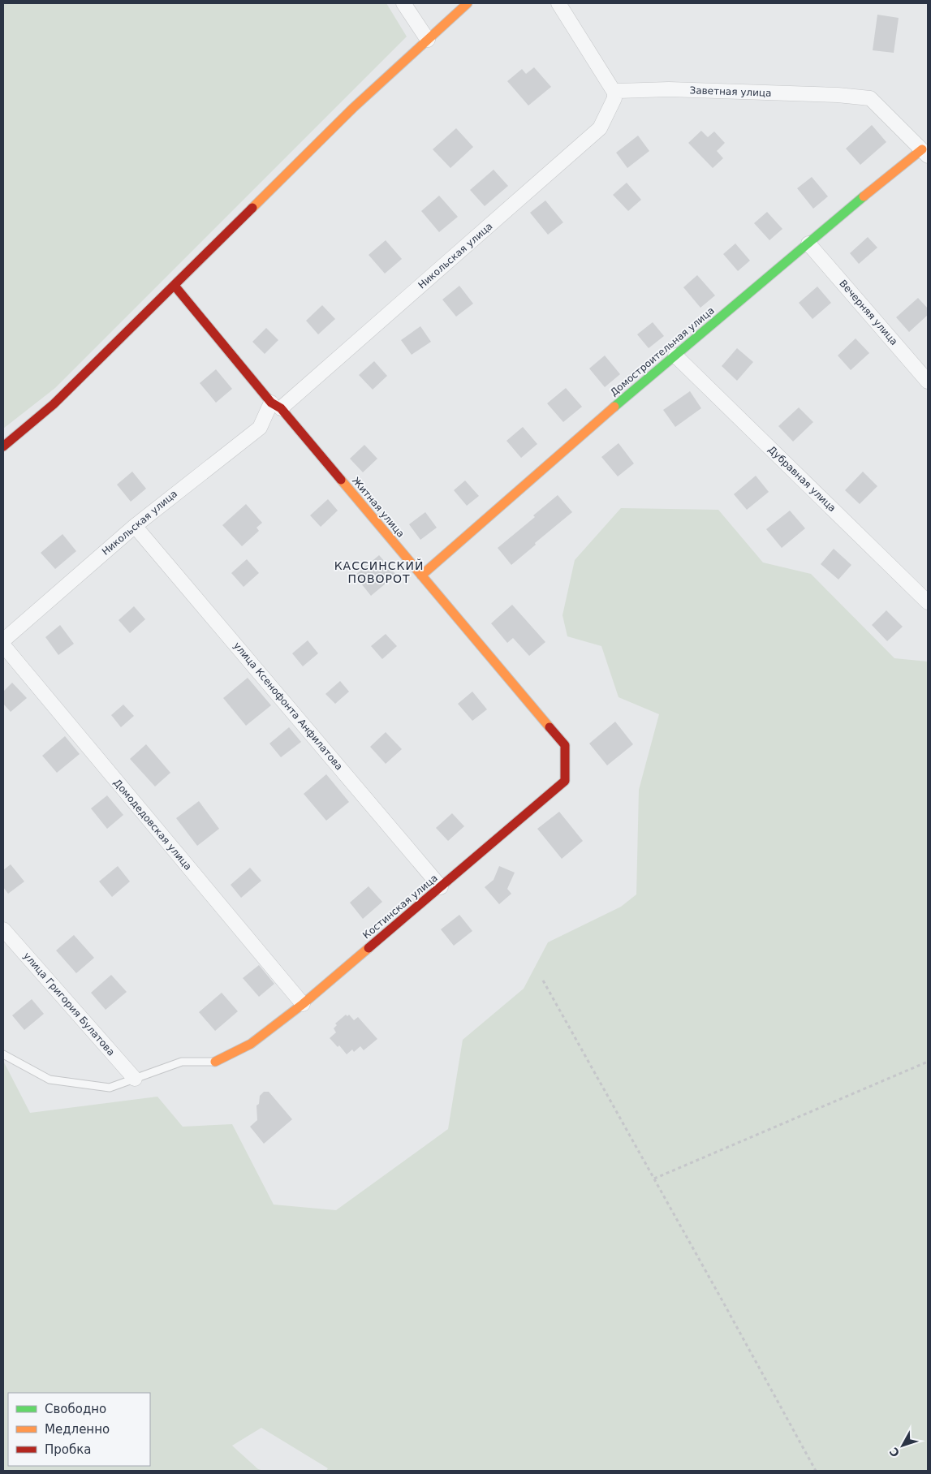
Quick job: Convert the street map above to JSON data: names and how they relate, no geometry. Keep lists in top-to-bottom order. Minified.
{"streets":{"street":["Заветная улица","Никольская улица","Вечерняя улица","Домостроительная улица","Дубравная улица","Житная улица","улица Ксенофонта Анфилатова","Домодедовская улица","Костинская улица","улица Григория Булатова"]},"crossings":[["Заветная улица","Никольская улица"],["Заветная улица","Домостроительная улица"],["Никольская улица","Житная улица"],["Никольская улица","улица Ксенофонта Анфилатова"],["Вечерняя улица","Домостроительная улица"],["Домостроительная улица","Дубравная улица"],["Домостроительная улица","Житная улица"],["Житная улица","Костинская улица"],["улица Ксенофонта Анфилатова","Костинская улица"],["Домодедовская улица","Костинская улица"]],"districts":["КАССИНСКИЙ ПОВОРОТ"],"legend":["Свободно","Медленно","Пробка"],"north":"bottom left"}
